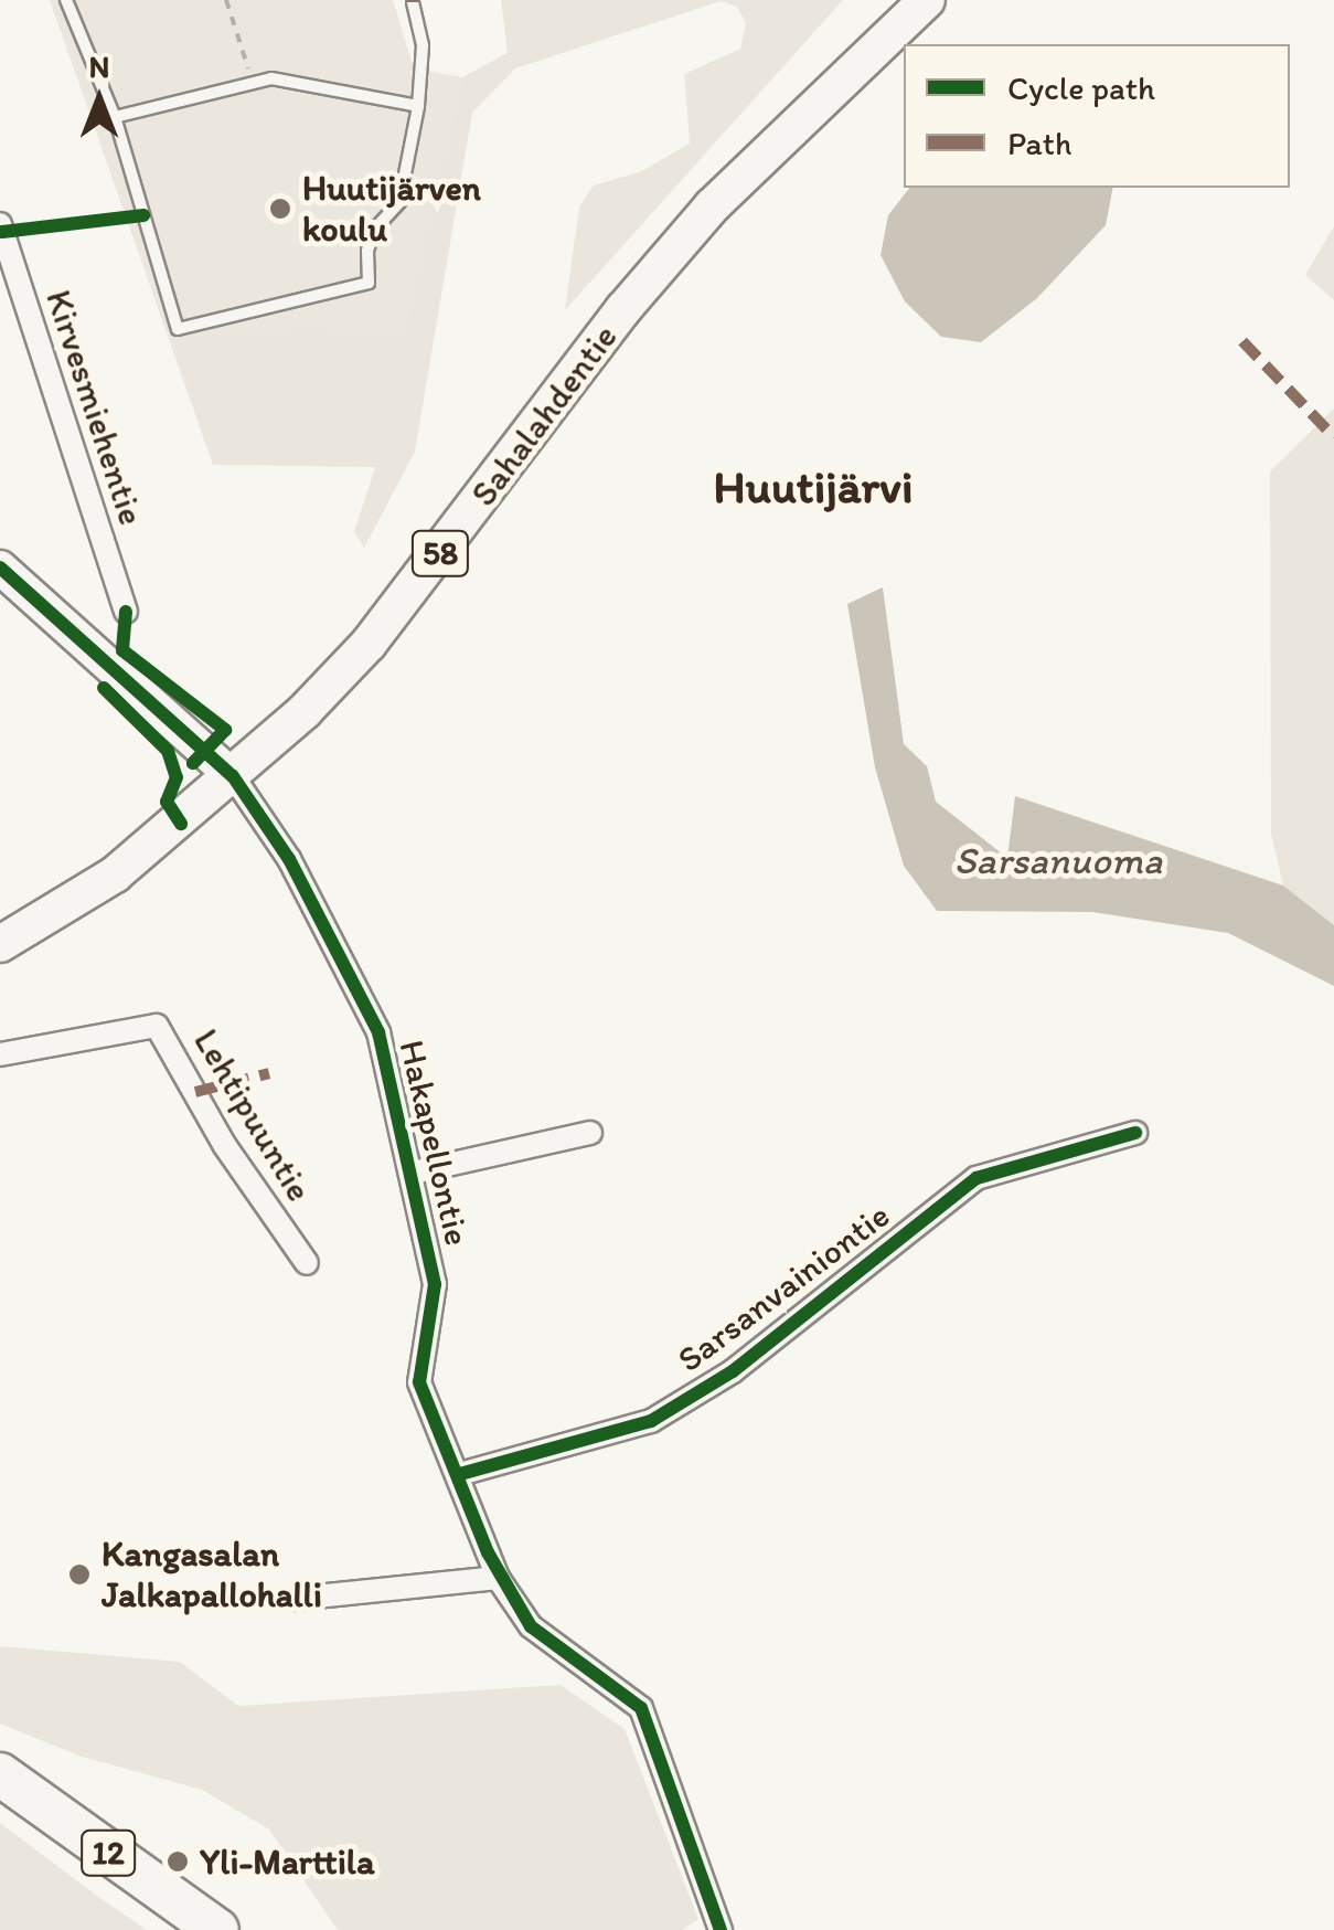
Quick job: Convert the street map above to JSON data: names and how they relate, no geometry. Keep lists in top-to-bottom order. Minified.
{"streets":{"highway":["12"],"main road":["Sahalahdentie","58"],"street":["Kirvesmiehentie","Lehtipuuntie","Hakapellontie","Sarsanvainiontie"]},"crossings":[["Sahalahdentie","Hakapellontie"],["Hakapellontie","Sarsanvainiontie"]],"districts":["Huutijärvi"],"water":["Sarsanuoma"],"places":["Huutijärven koulu","Kangasalan Jalkapallohalli","Yli-Marttila"],"legend":["Cycle path","Path"],"north":"top"}
